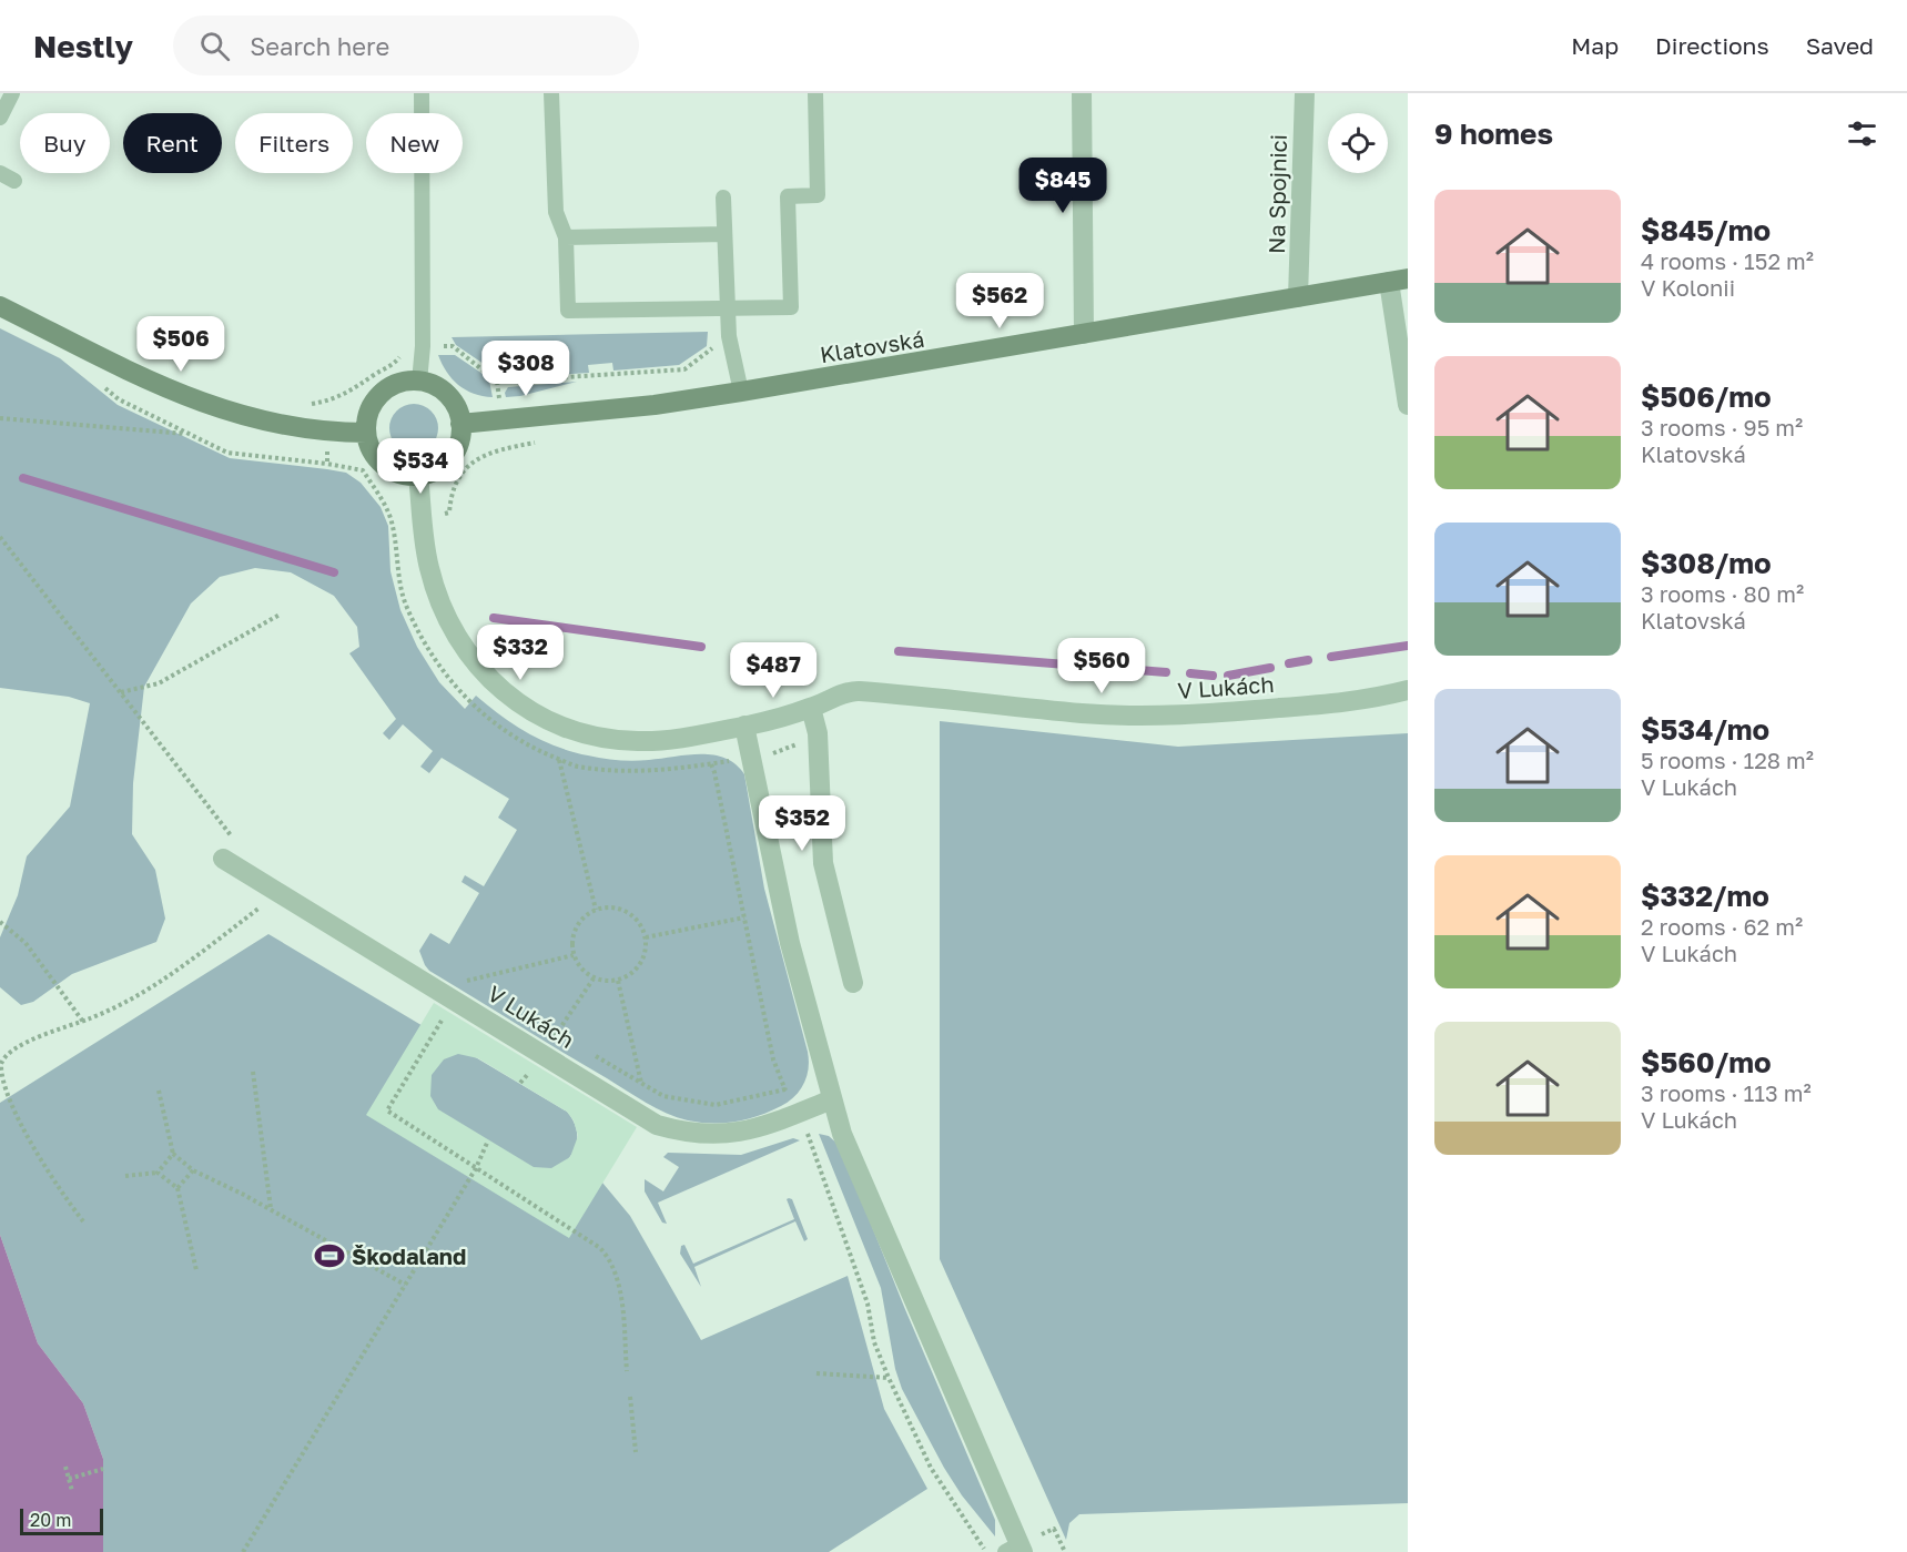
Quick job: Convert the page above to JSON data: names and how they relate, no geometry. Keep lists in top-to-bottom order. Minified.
{"streets":{"main road":["Klatovská"],"street":["Na Spojnici","V Lukách"]},"crossings":[["Na Spojnici","Klatovská"],["Klatovská","V Lukách"]],"places":{"sports":["Škodaland"]},"scale_bar":"20 m","page":{"header":"Nestly","search":"Search here","nav":["Map","Directions","Saved"],"heading":"9 homes","chip":["Buy","Rent","Filters","New"],"price":["$845","$562","$506","$308","$534","$332","$560","$487","$352"],"list":[{"name":"$845/mo","note":"4 rooms · 152 m² · V Kolonii"},{"name":"$506/mo","note":"3 rooms · 95 m² · Klatovská"},{"name":"$308/mo","note":"3 rooms · 80 m² · Klatovská"},{"name":"$534/mo","note":"5 rooms · 128 m² · V Lukách"},{"name":"$332/mo","note":"2 rooms · 62 m² · V Lukách"},{"name":"$560/mo","note":"3 rooms · 113 m² · V Lukách"}],"scale":"20 m"}}
